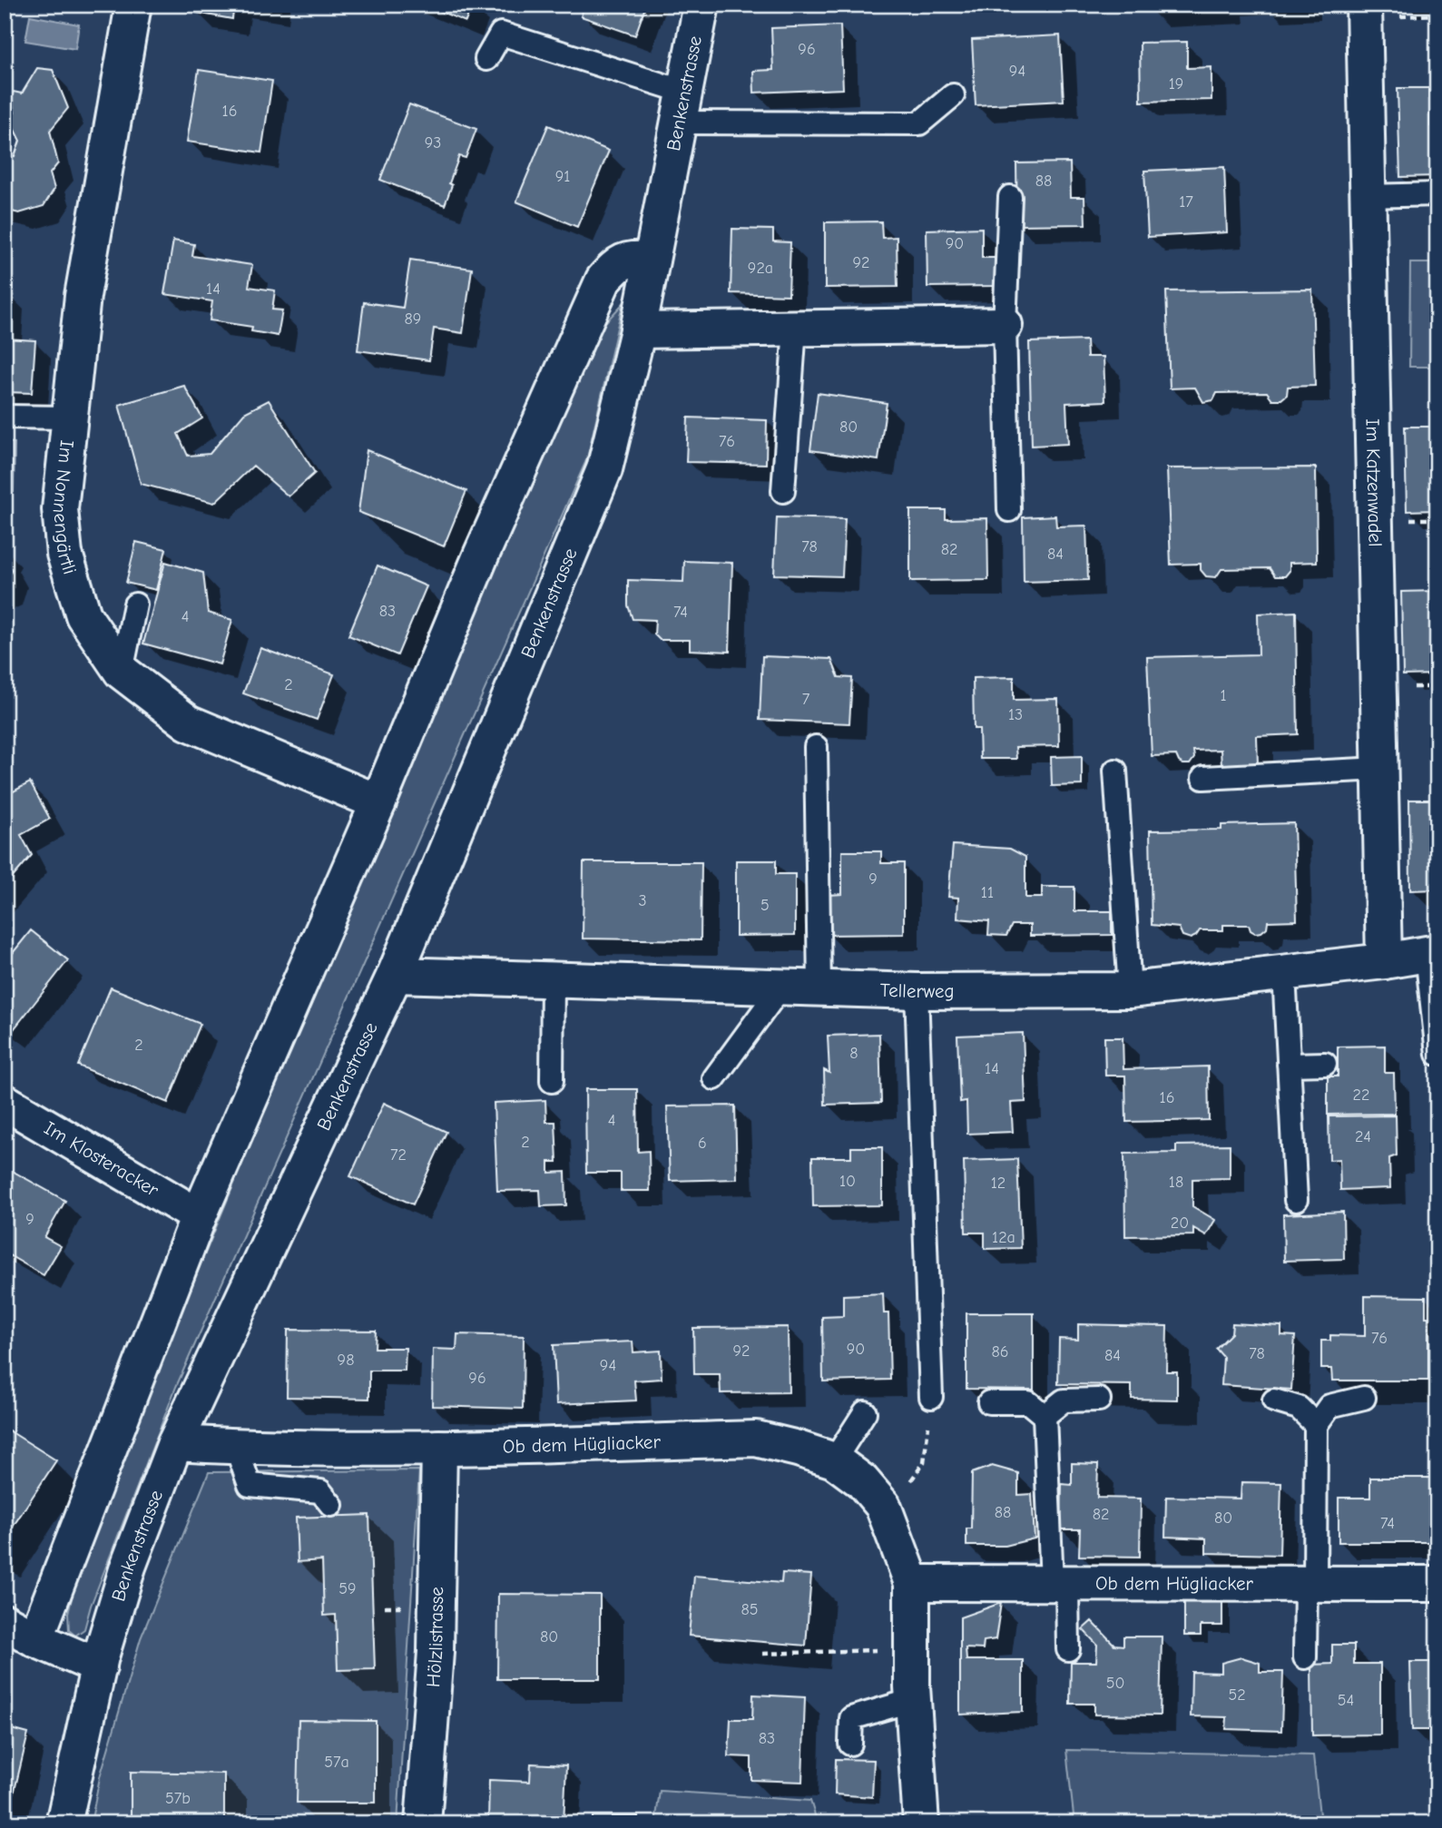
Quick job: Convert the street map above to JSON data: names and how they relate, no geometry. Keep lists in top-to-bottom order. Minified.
{"streets":{"street":["Benkenstrasse","Im Katzenwadel","Im Nonnengärtli","Tellerweg","Im Klosteracker","Ob dem Hügliacker","Hölzlistrasse"]},"crossings":[["Benkenstrasse","Tellerweg"],["Benkenstrasse","Ob dem Hügliacker"],["Im Katzenwadel","Tellerweg"],["Ob dem Hügliacker","Hölzlistrasse"]],"house_numbers":["96","94","19","16","93","91","88","17","90","92","92a","14","89","80","76","78","82","84","83","74","4","2","1","7","13","9","11","3","5","2","8","14","22","16","4","24","2","6","72","10","18","12","9","20","12a","76","90","92","86","78","84","98","94","96","88","82","80","74","59","85","80","50","52","54","83","57a","57b"]}
